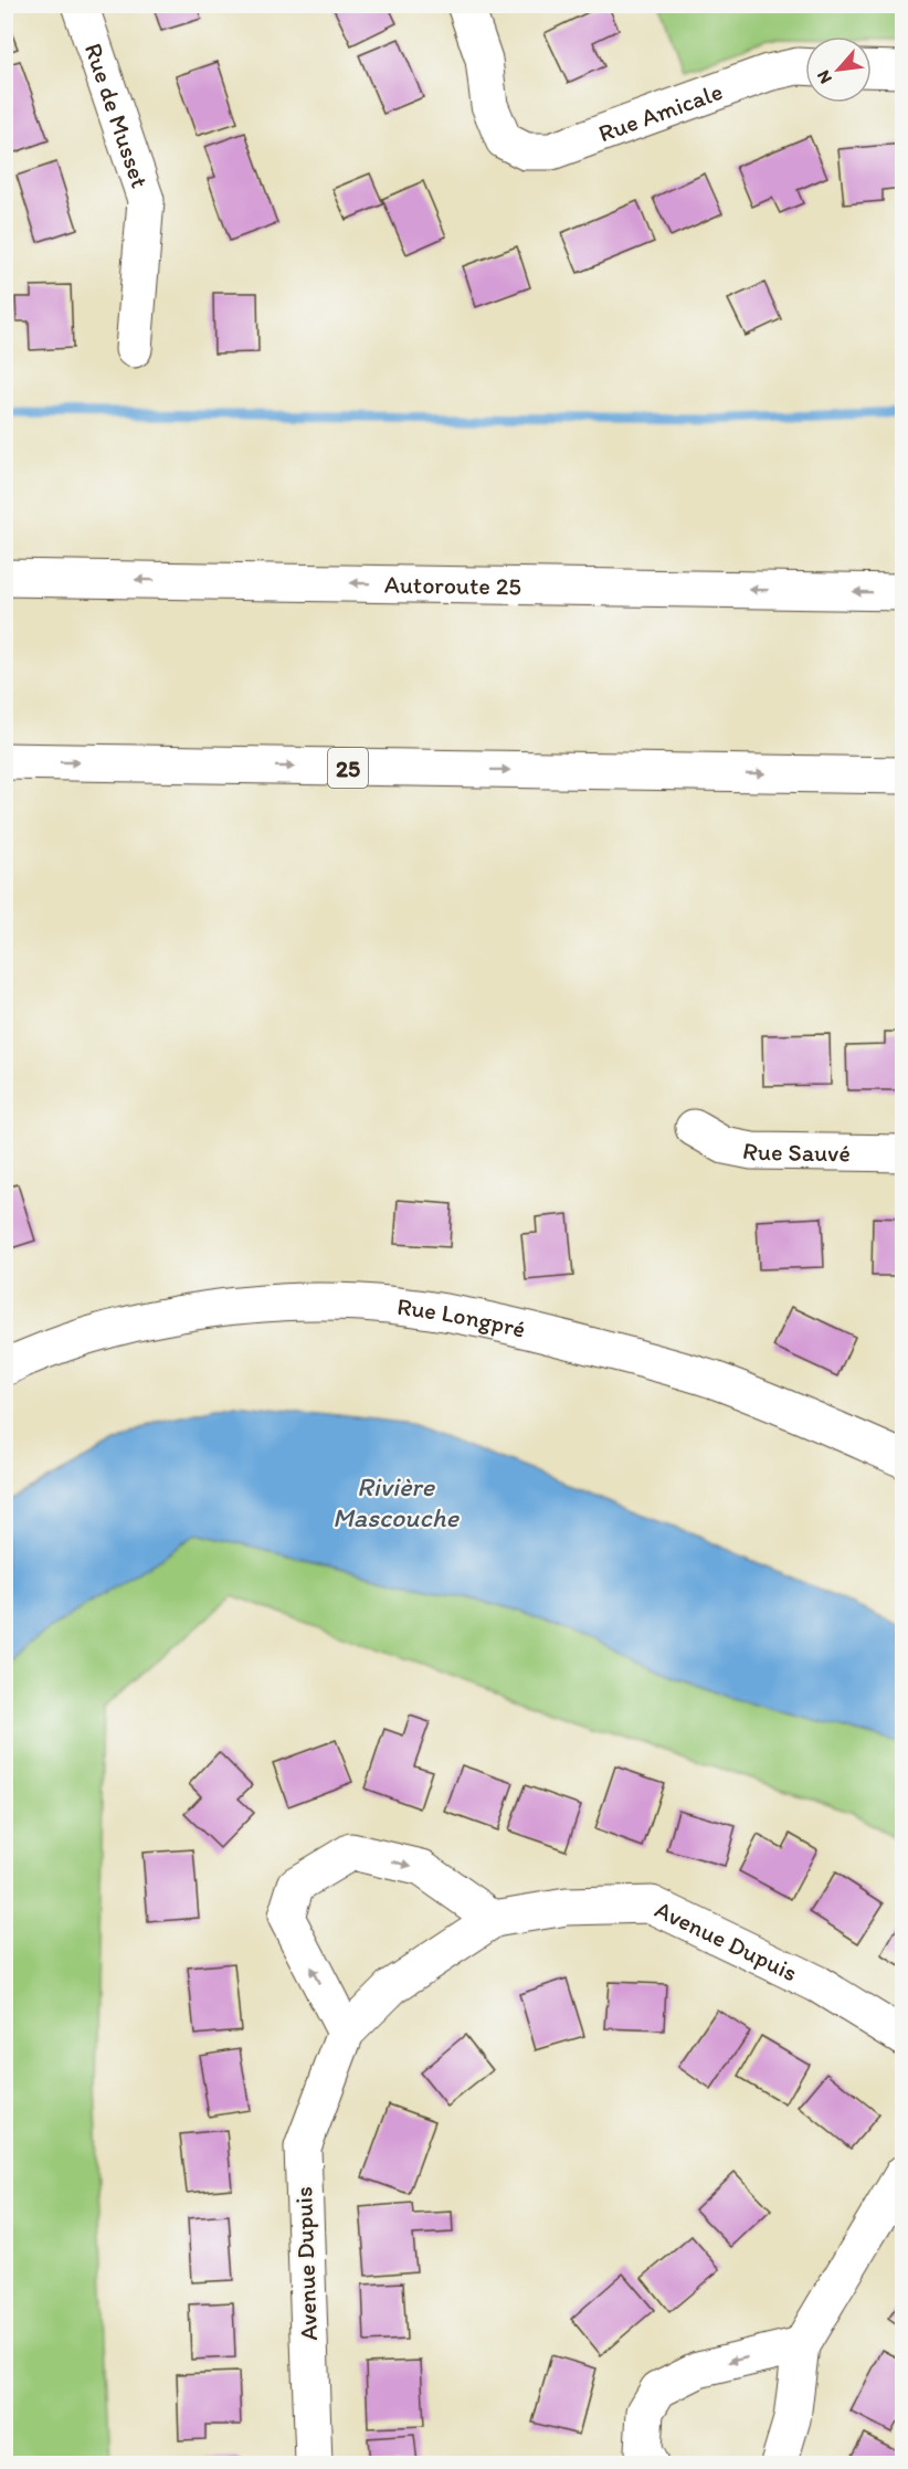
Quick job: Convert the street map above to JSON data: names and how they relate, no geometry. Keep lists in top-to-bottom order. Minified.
{"streets":{"main road":["Rue Amicale","Rue de Musset","Autoroute 25","25","Rue Sauvé","Rue Longpré","Avenue Dupuis"]},"water":["Rivière Mascouche"],"north":"bottom left"}
